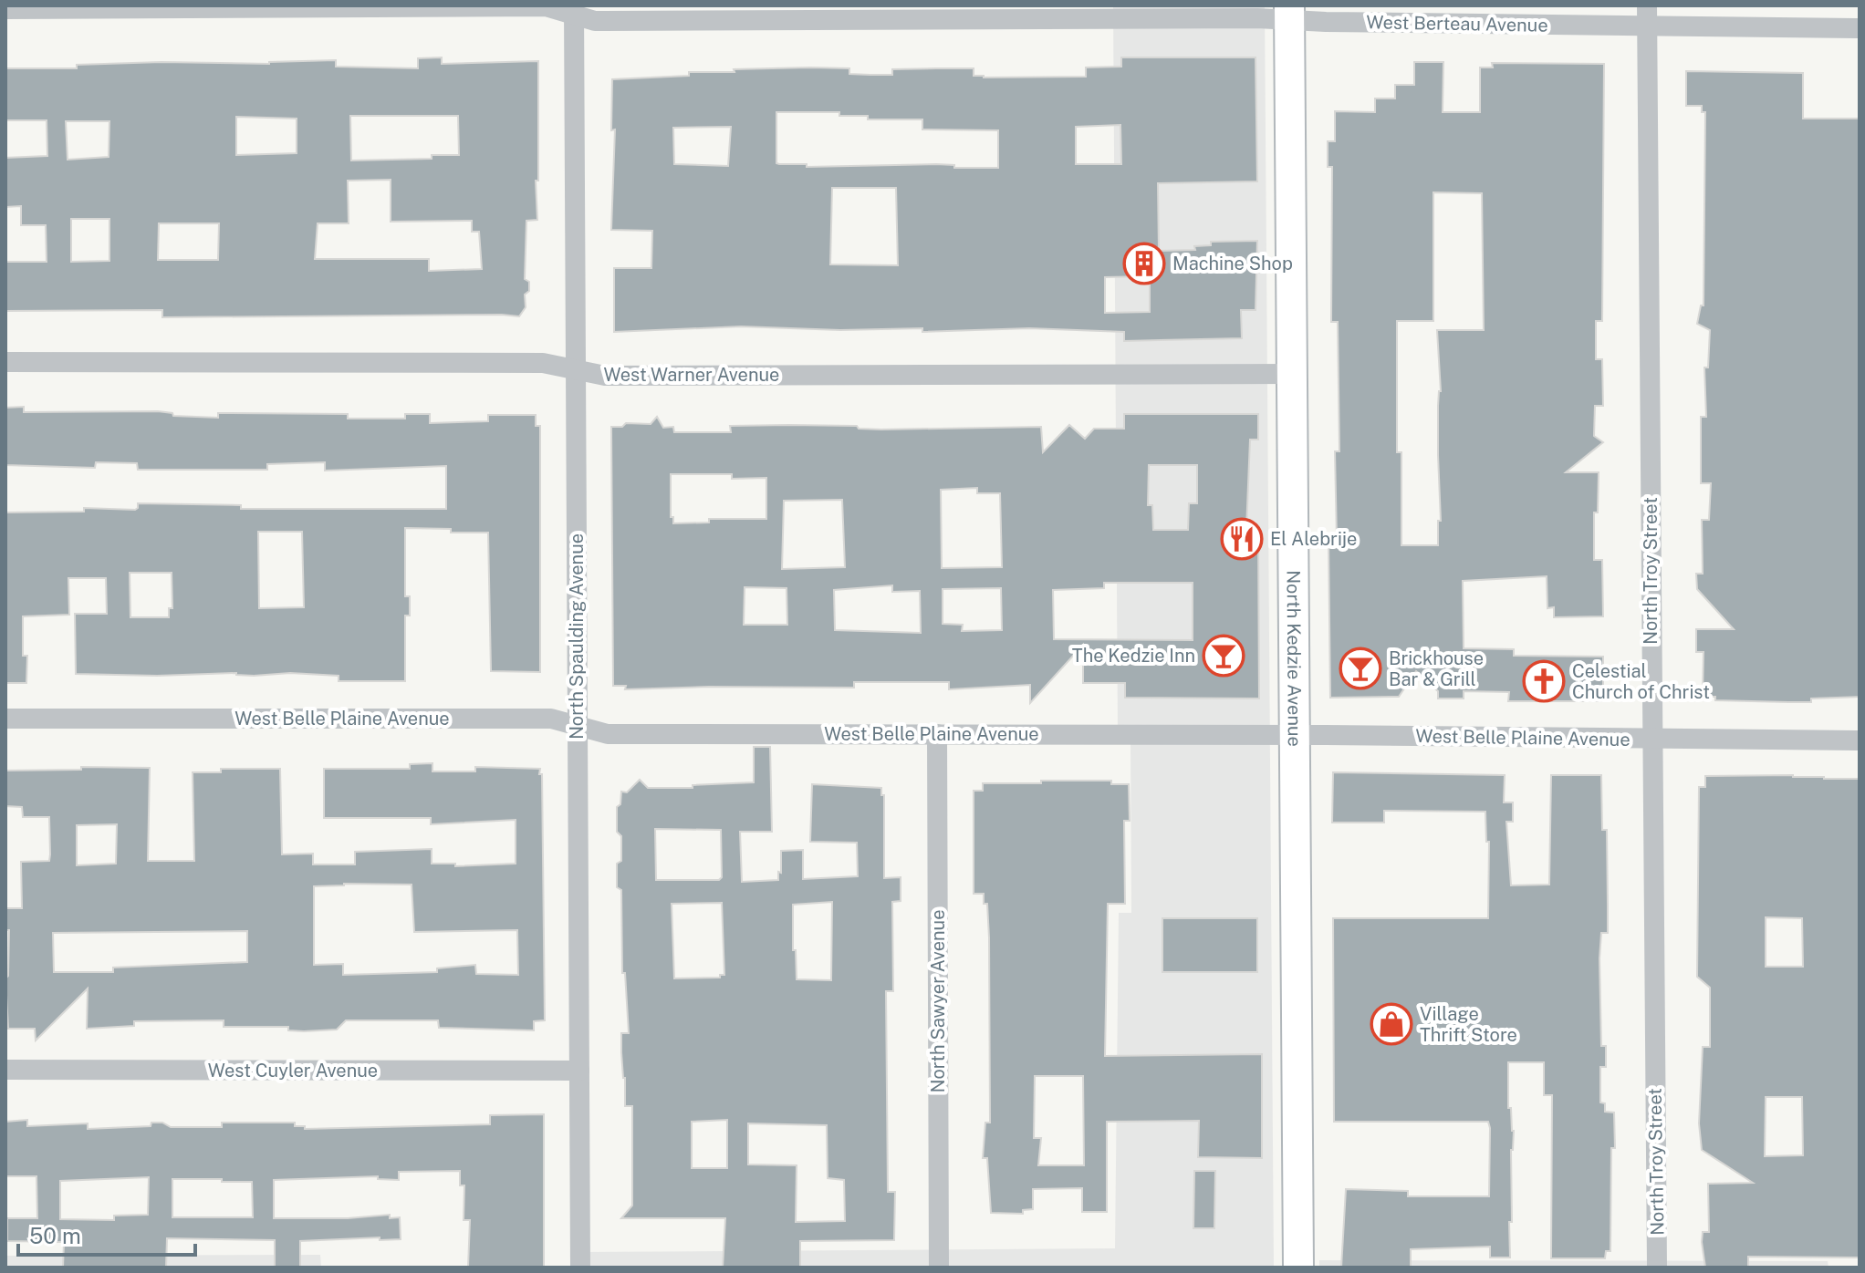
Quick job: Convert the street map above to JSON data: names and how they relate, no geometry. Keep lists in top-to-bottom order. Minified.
{"streets":{"main road":["North Kedzie Avenue"],"street":["West Berteau Avenue","West Warner Avenue","North Troy Street","North Spaulding Avenue","West Belle Plaine Avenue","North Sawyer Avenue","West Cuyler Avenue"]},"crossings":[["West Berteau Avenue","North Troy Street"],["West Berteau Avenue","North Spaulding Avenue"],["West Berteau Avenue","North Kedzie Avenue"],["West Warner Avenue","North Spaulding Avenue"],["West Warner Avenue","North Kedzie Avenue"],["North Troy Street","West Belle Plaine Avenue"],["North Spaulding Avenue","West Belle Plaine Avenue"],["North Spaulding Avenue","West Cuyler Avenue"],["North Kedzie Avenue","West Belle Plaine Avenue"],["West Belle Plaine Avenue","North Sawyer Avenue"]],"places":{"building":["Machine Shop"],"restaurant":["El Alebrije"],"bar":["The Kedzie Inn","Brickhouse Bar & Grill"],"church":["Celestial Church of Christ"],"shop":["Village Thrift Store"]},"scale_bar":"50 m"}
